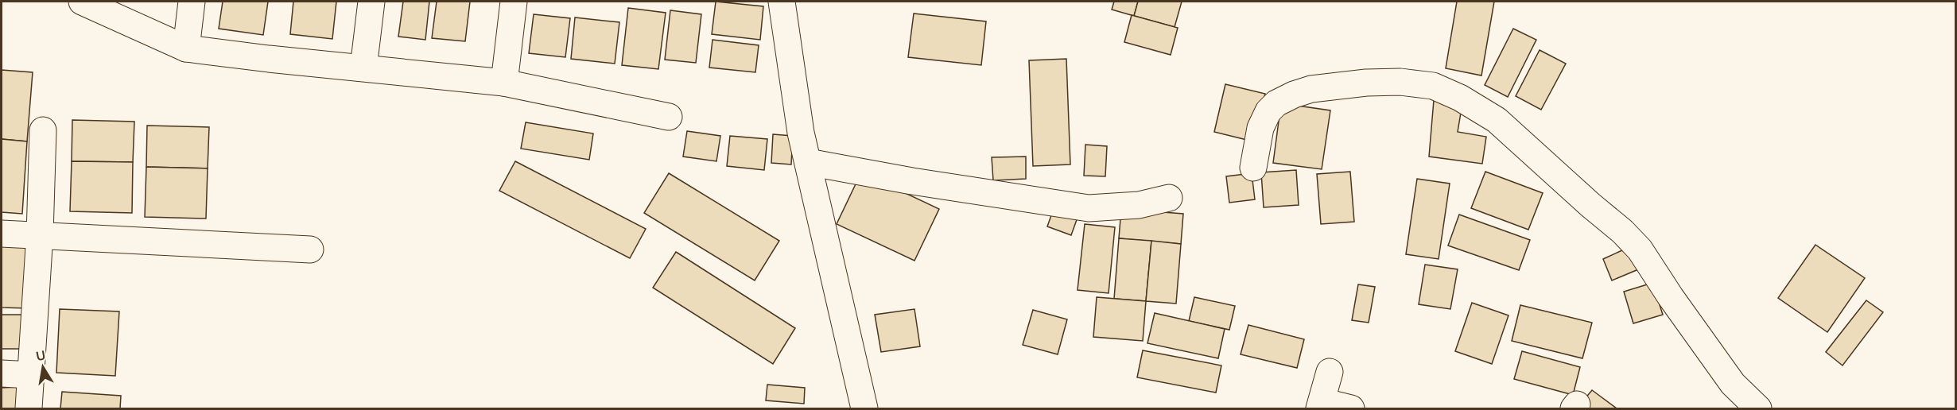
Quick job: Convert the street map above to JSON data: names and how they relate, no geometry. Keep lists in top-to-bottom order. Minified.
{"north":"top"}
